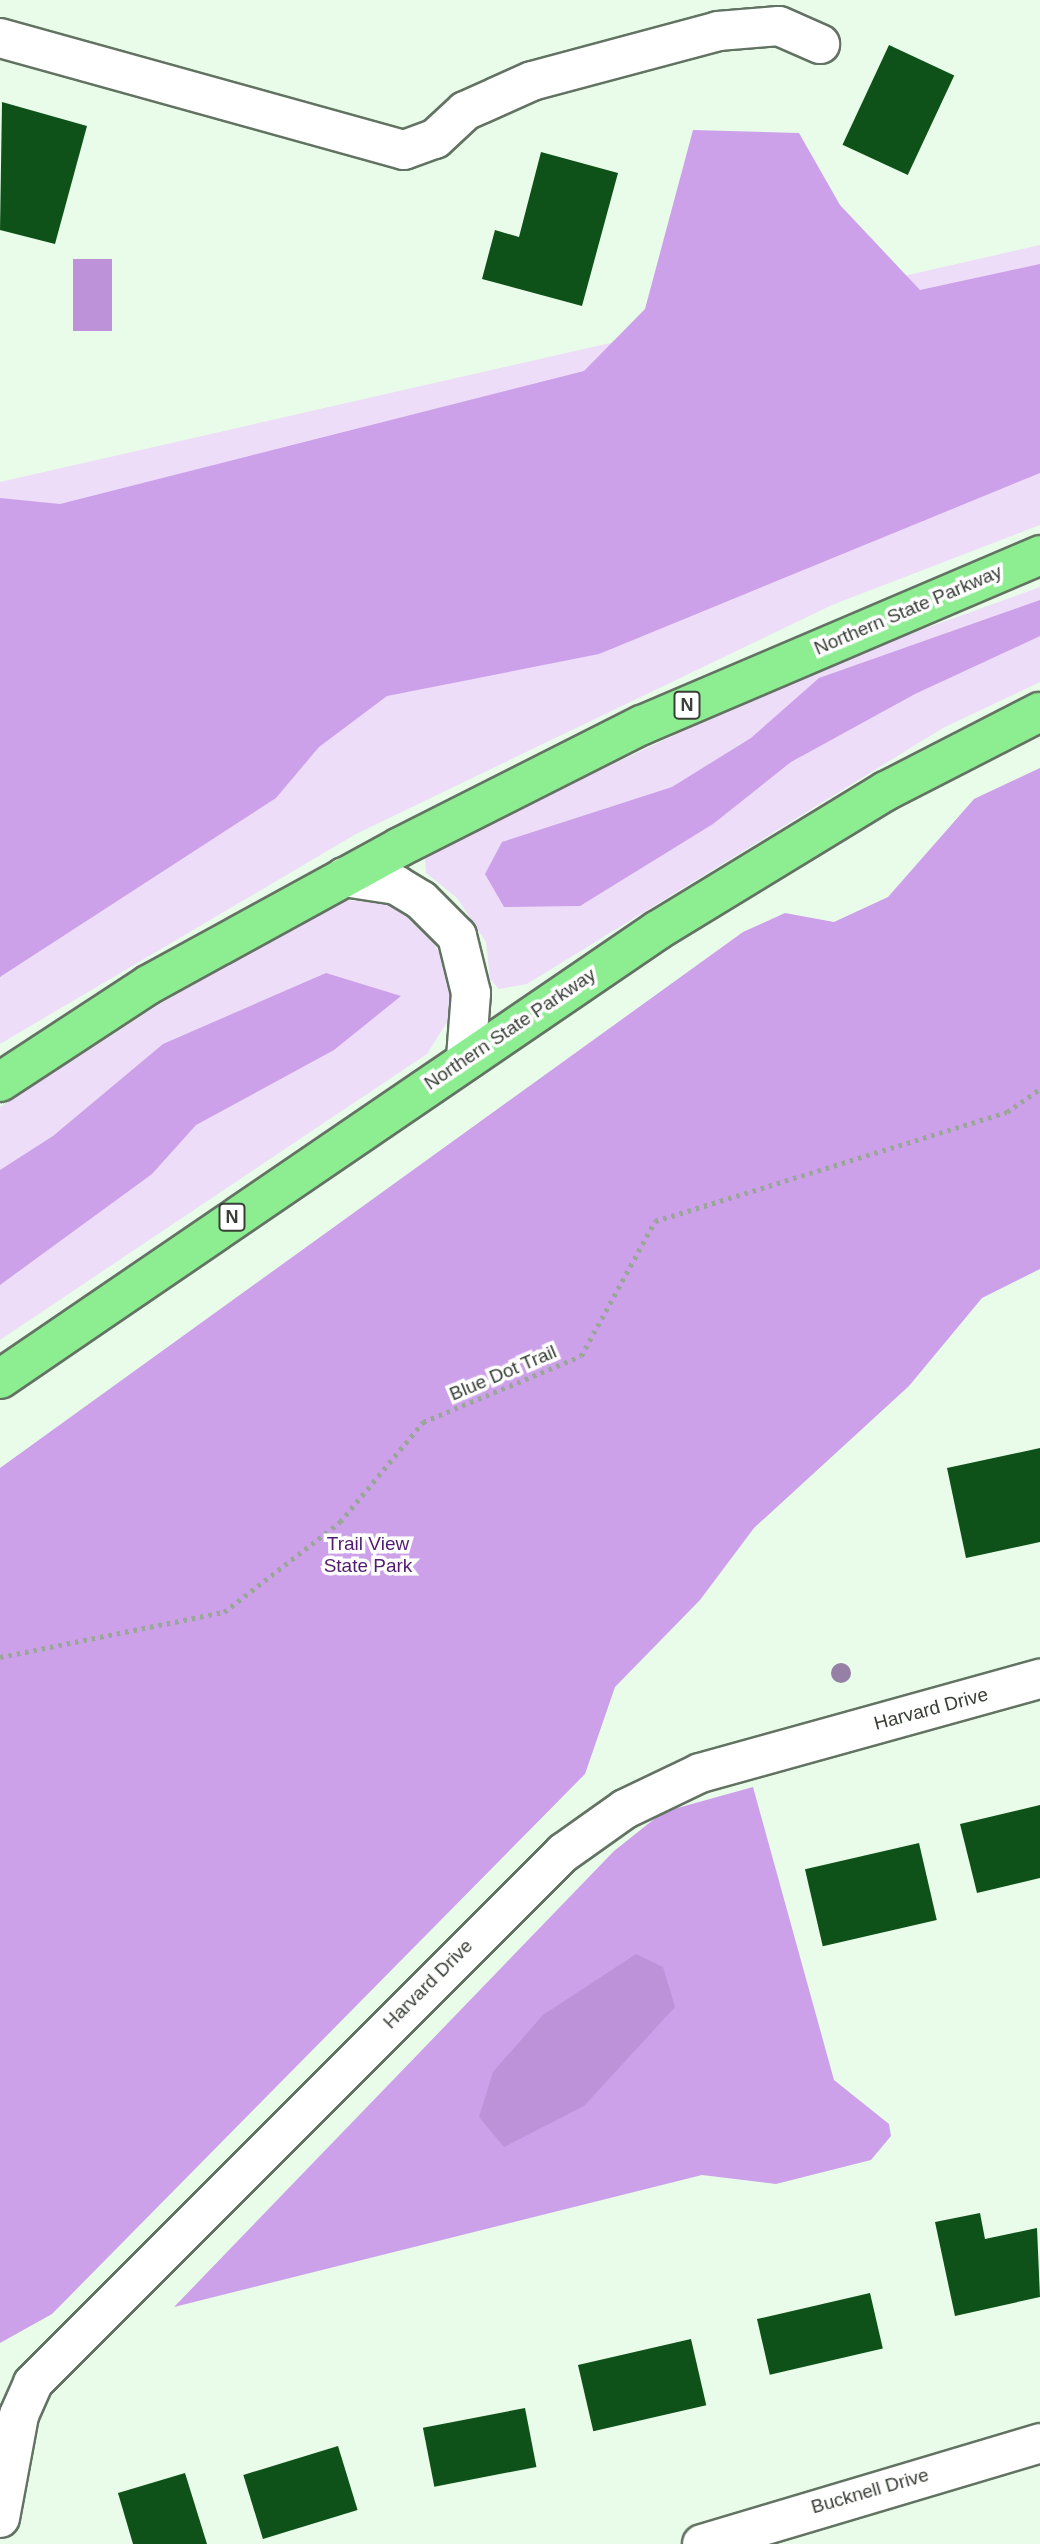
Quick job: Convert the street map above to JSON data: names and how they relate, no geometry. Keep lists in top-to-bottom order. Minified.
{"streets":{"highway":["Northern State Parkway","N"],"street":["Harvard Drive","Bucknell Drive"],"path":["Blue Dot Trail"]},"parks":["Trail View State Park"]}
